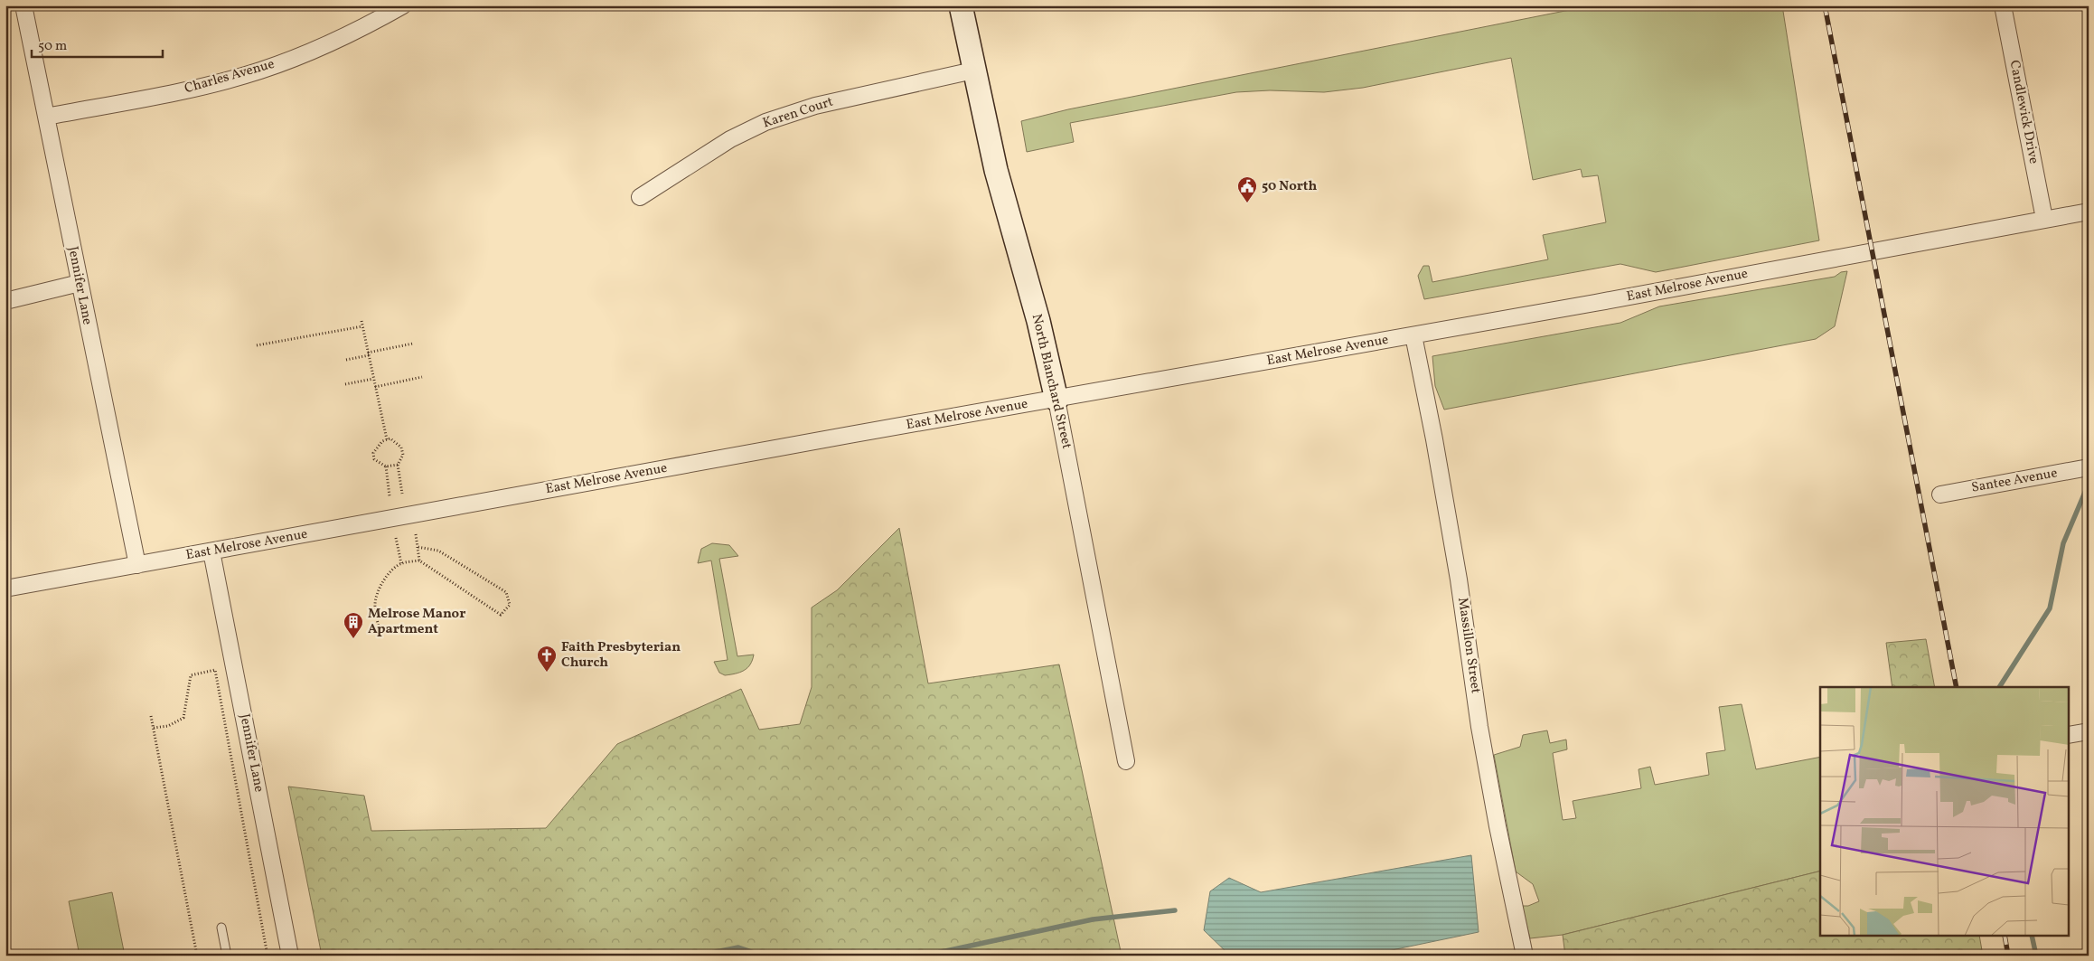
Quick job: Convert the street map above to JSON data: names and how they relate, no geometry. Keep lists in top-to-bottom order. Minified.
{"streets":{"street":["Charles Avenue","Candlewick Drive","Karen Court","Jennifer Lane","East Melrose Avenue","North Blanchard Street","Santee Avenue","Massillon Street"]},"crossings":[["Charles Avenue","Jennifer Lane"],["Candlewick Drive","East Melrose Avenue"],["Karen Court","North Blanchard Street"],["Jennifer Lane","East Melrose Avenue"],["East Melrose Avenue","North Blanchard Street"],["East Melrose Avenue","Massillon Street"]],"places":{"public building":["50 North"],"building":["Melrose Manor Apartment"],"church":["Faith Presbyterian Church"]},"scale_bar":"50 m"}
